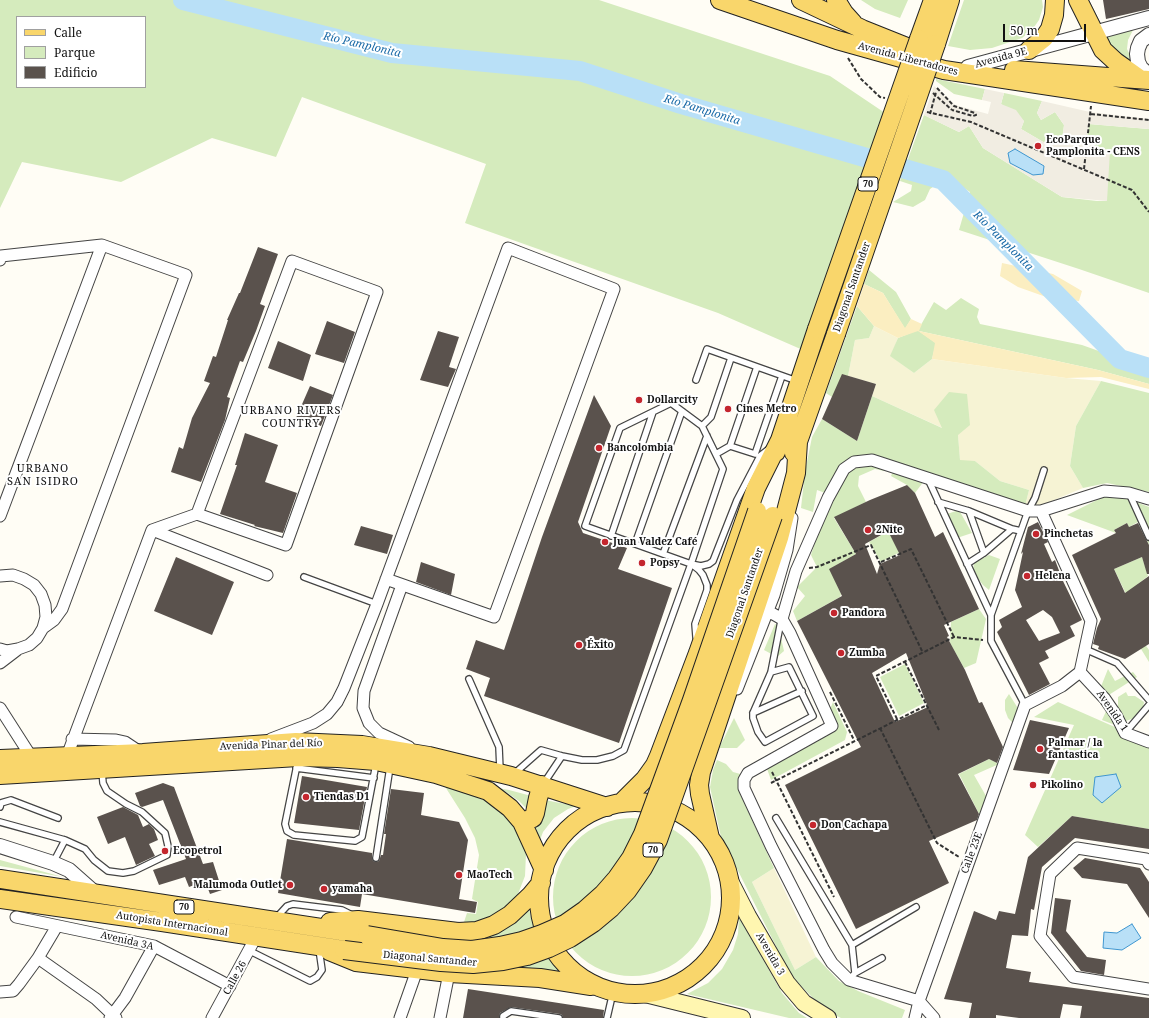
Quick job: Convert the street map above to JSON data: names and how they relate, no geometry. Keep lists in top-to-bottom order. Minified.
{"streets":{"main road":["Avenida Libertadores","70","Diagonal Santander","Avenida Pinar del Río","Autopista Internacional","Avenida 3"],"street":["Avenida 9E","Avenida 1","Calle 23E","Avenida 3A","Calle 26"]},"crossings":[["Avenida 9E","Avenida Libertadores"],["Diagonal Santander","Autopista Internacional"],["Avenida Pinar del Río","Autopista Internacional"],["Autopista Internacional","Calle 26"],["Avenida 3A","Calle 26"]],"districts":["URBANO RIVERS COUNTRY","URBANO SAN ISIDRO"],"water":["Río Pamplonita"],"places":["EcoParque Pamplonita - CENS","Dollarcity","Cines Metro","Bancolombia","2Nite","Pinchetas","Juan Valdez Café","Popsy","Helena","Pandora","Éxito","Zumba","Palmar / la fantastica","Pikolino","Tiendas D1","Don Cachapa","Ecopetrol","MaoTech","Malumoda Outlet","yamaha"],"legend":["Calle","Parque","Edificio"],"scale_bar":"50 m"}
